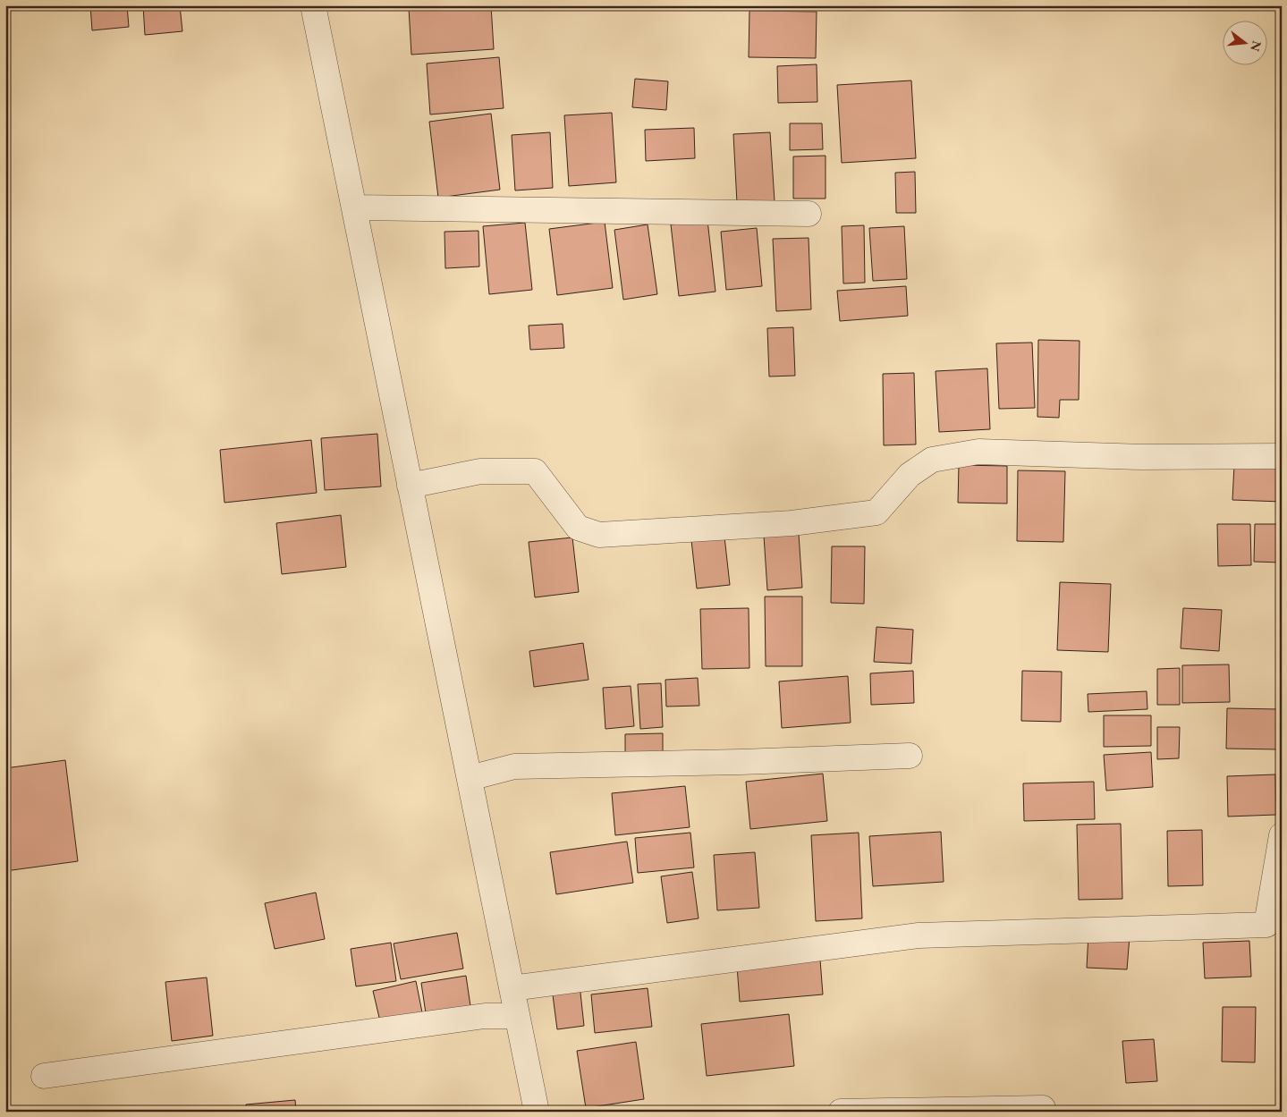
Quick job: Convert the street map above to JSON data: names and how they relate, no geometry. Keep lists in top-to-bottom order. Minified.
{"north":"right"}
